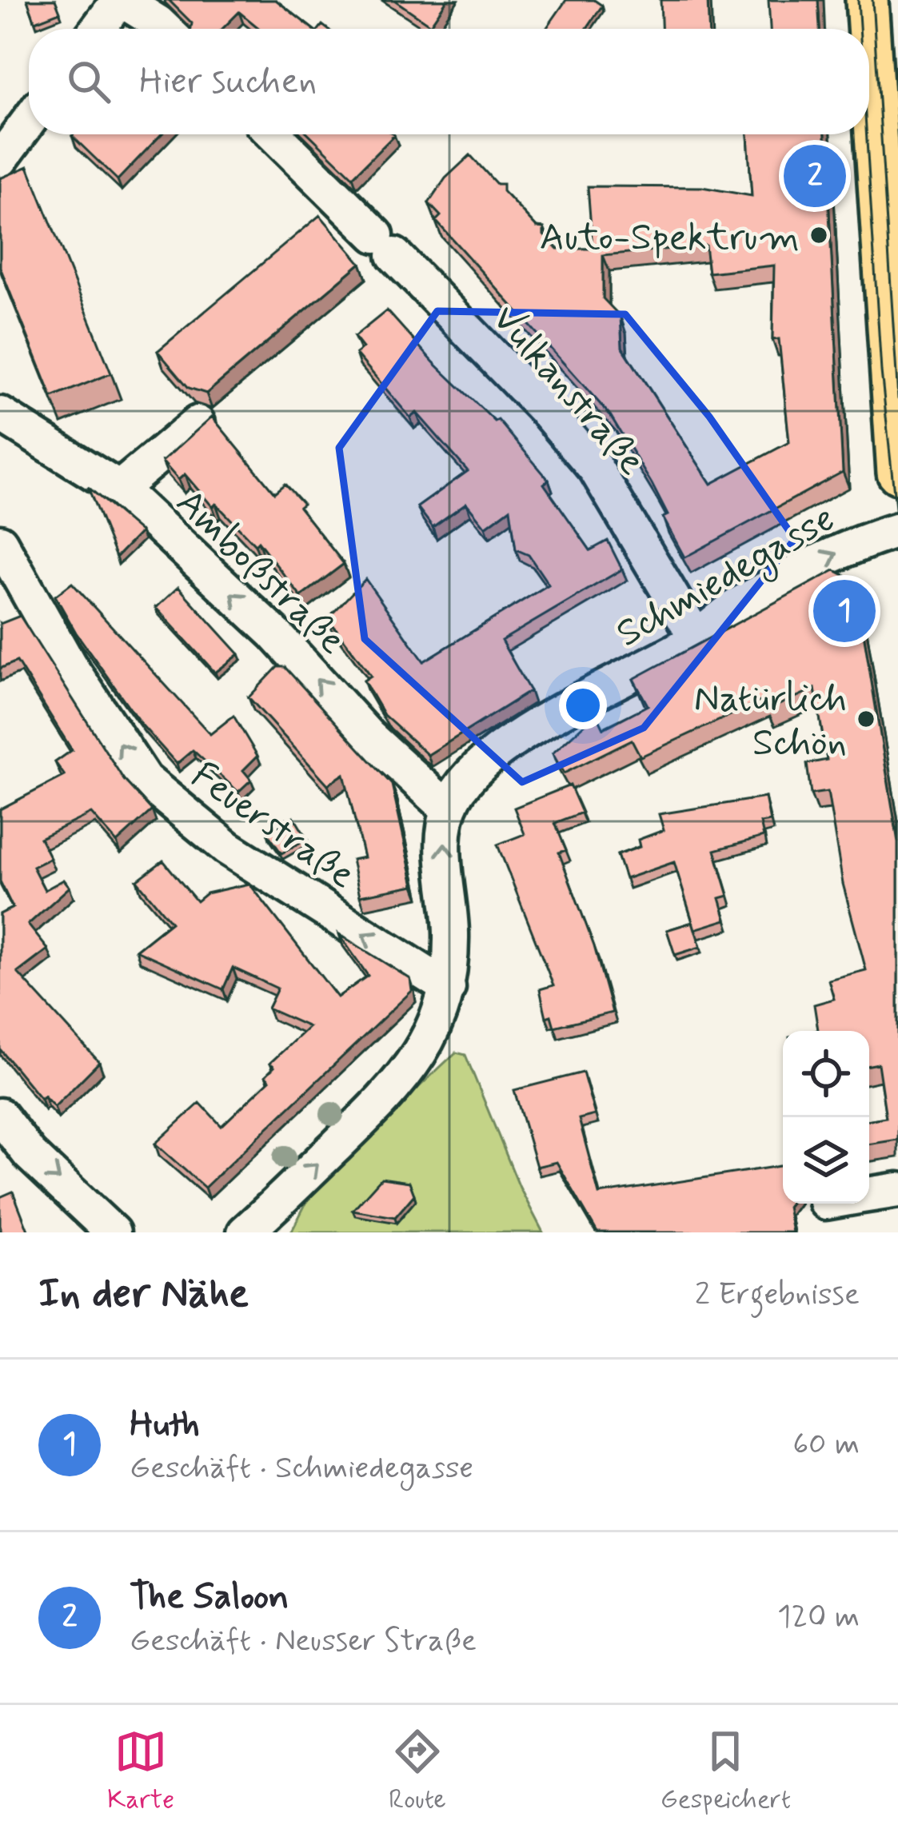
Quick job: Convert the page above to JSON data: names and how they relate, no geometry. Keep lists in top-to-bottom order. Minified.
{"streets":{"street":["Vulkanstraße","Amboßstraße","Schmiedegasse","Feuerstraße"]},"crossings":[["Vulkanstraße","Schmiedegasse"],["Amboßstraße","Schmiedegasse"]],"one_way":["Amboßstraße","Schmiedegasse","Feuerstraße"],"places":["Auto-Spektrum","Natürlich Schön"],"page":{"search":"Hier suchen","pins":["2","1"],"heading":["In der Nähe","2 Ergebnisse"],"list":[{"mark":"1","name":"Huth","note":"Geschäft · Schmiedegasse","value":"60 m"},{"mark":"2","name":"The Saloon","note":"Geschäft · Neusser Straße","value":"120 m"}],"nav":["Karte","Route","Gespeichert"]}}
